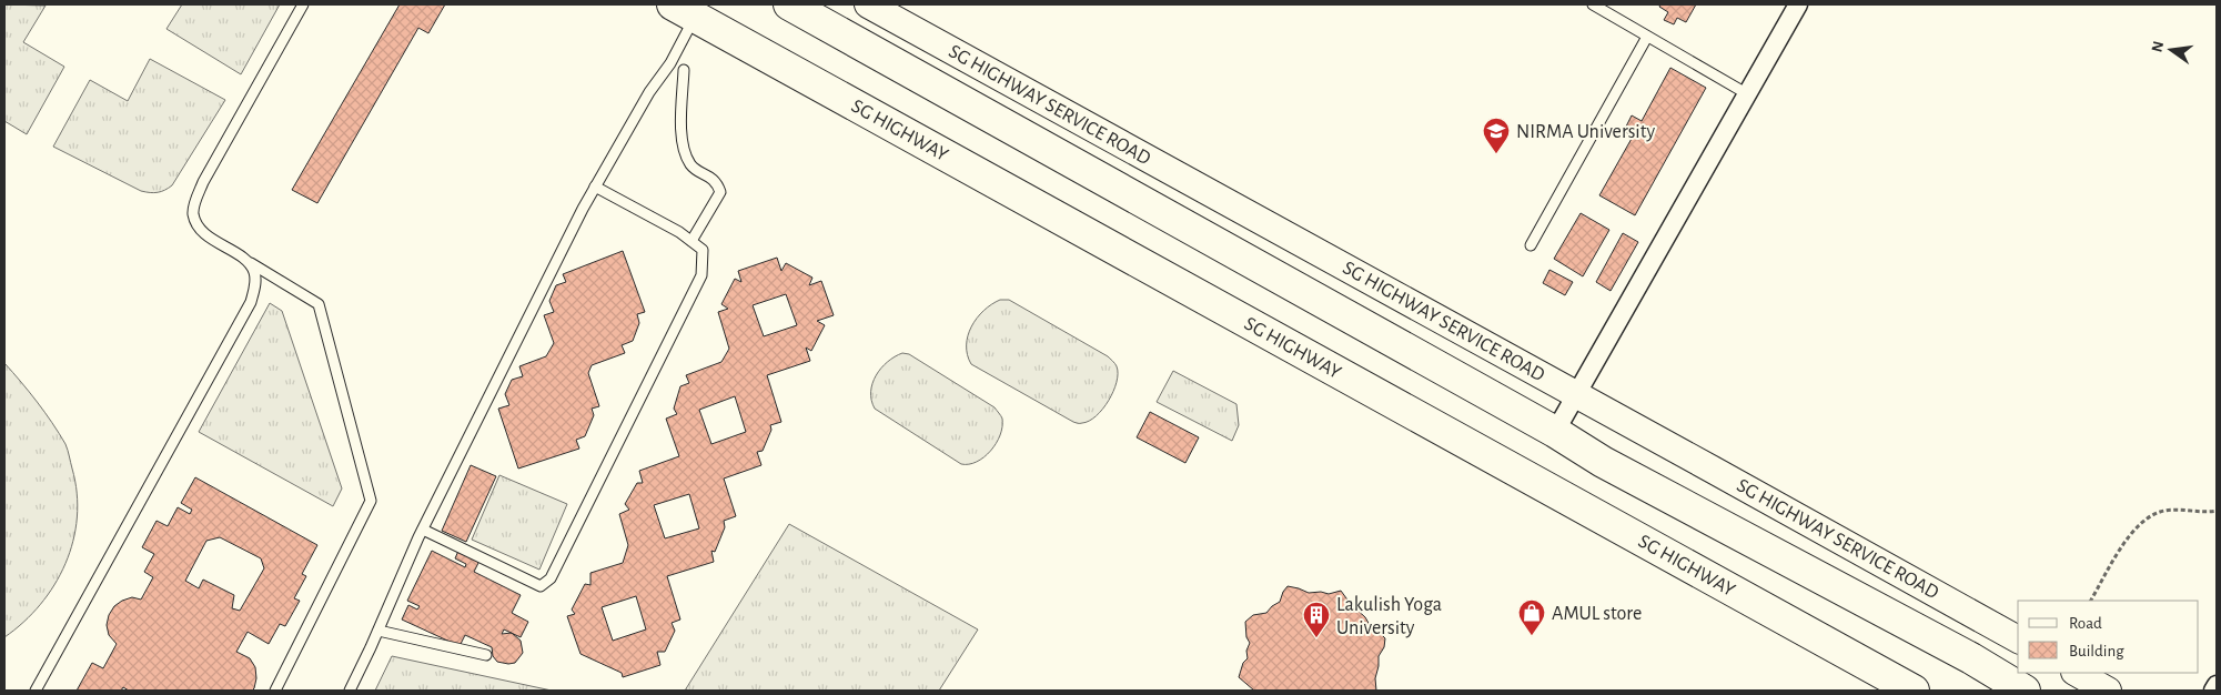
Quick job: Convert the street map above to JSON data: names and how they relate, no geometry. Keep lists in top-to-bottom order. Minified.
{"streets":{"highway":["SG HIGHWAY"],"street":["SG HIGHWAY SERVICE ROAD"]},"places":{"school or university":["NIRMA University"],"shop":["AMUL store"],"building":["Lakulish Yoga University"]},"legend":["Road","Building"],"north":"left"}
